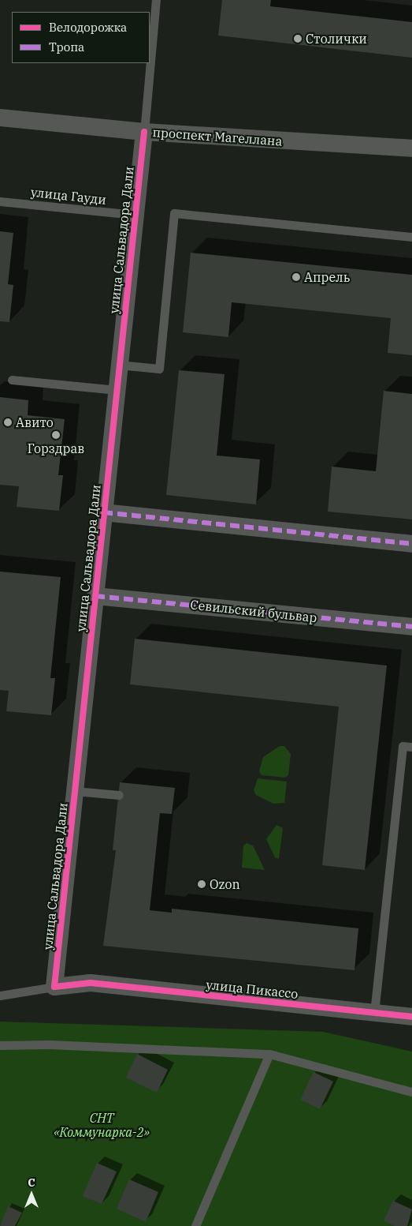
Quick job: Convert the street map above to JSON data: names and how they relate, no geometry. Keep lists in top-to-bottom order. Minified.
{"streets":{"street":["проспект Магеллана","улица Сальвадора Дали","Севильский бульвар","улица Пикассо"],"lane":["улица Гауди"]},"crossings":[["проспект Магеллана","улица Сальвадора Дали"],["улица Гауди","улица Сальвадора Дали"],["улица Сальвадора Дали","Севильский бульвар"],["улица Сальвадора Дали","улица Пикассо"]],"parks":["СНТ «Коммунарка-2»"],"places":["Столички","Апрель","Авито","Горздрав","Ozon"],"legend":["Велодорожка","Тропа"],"north":"top"}
